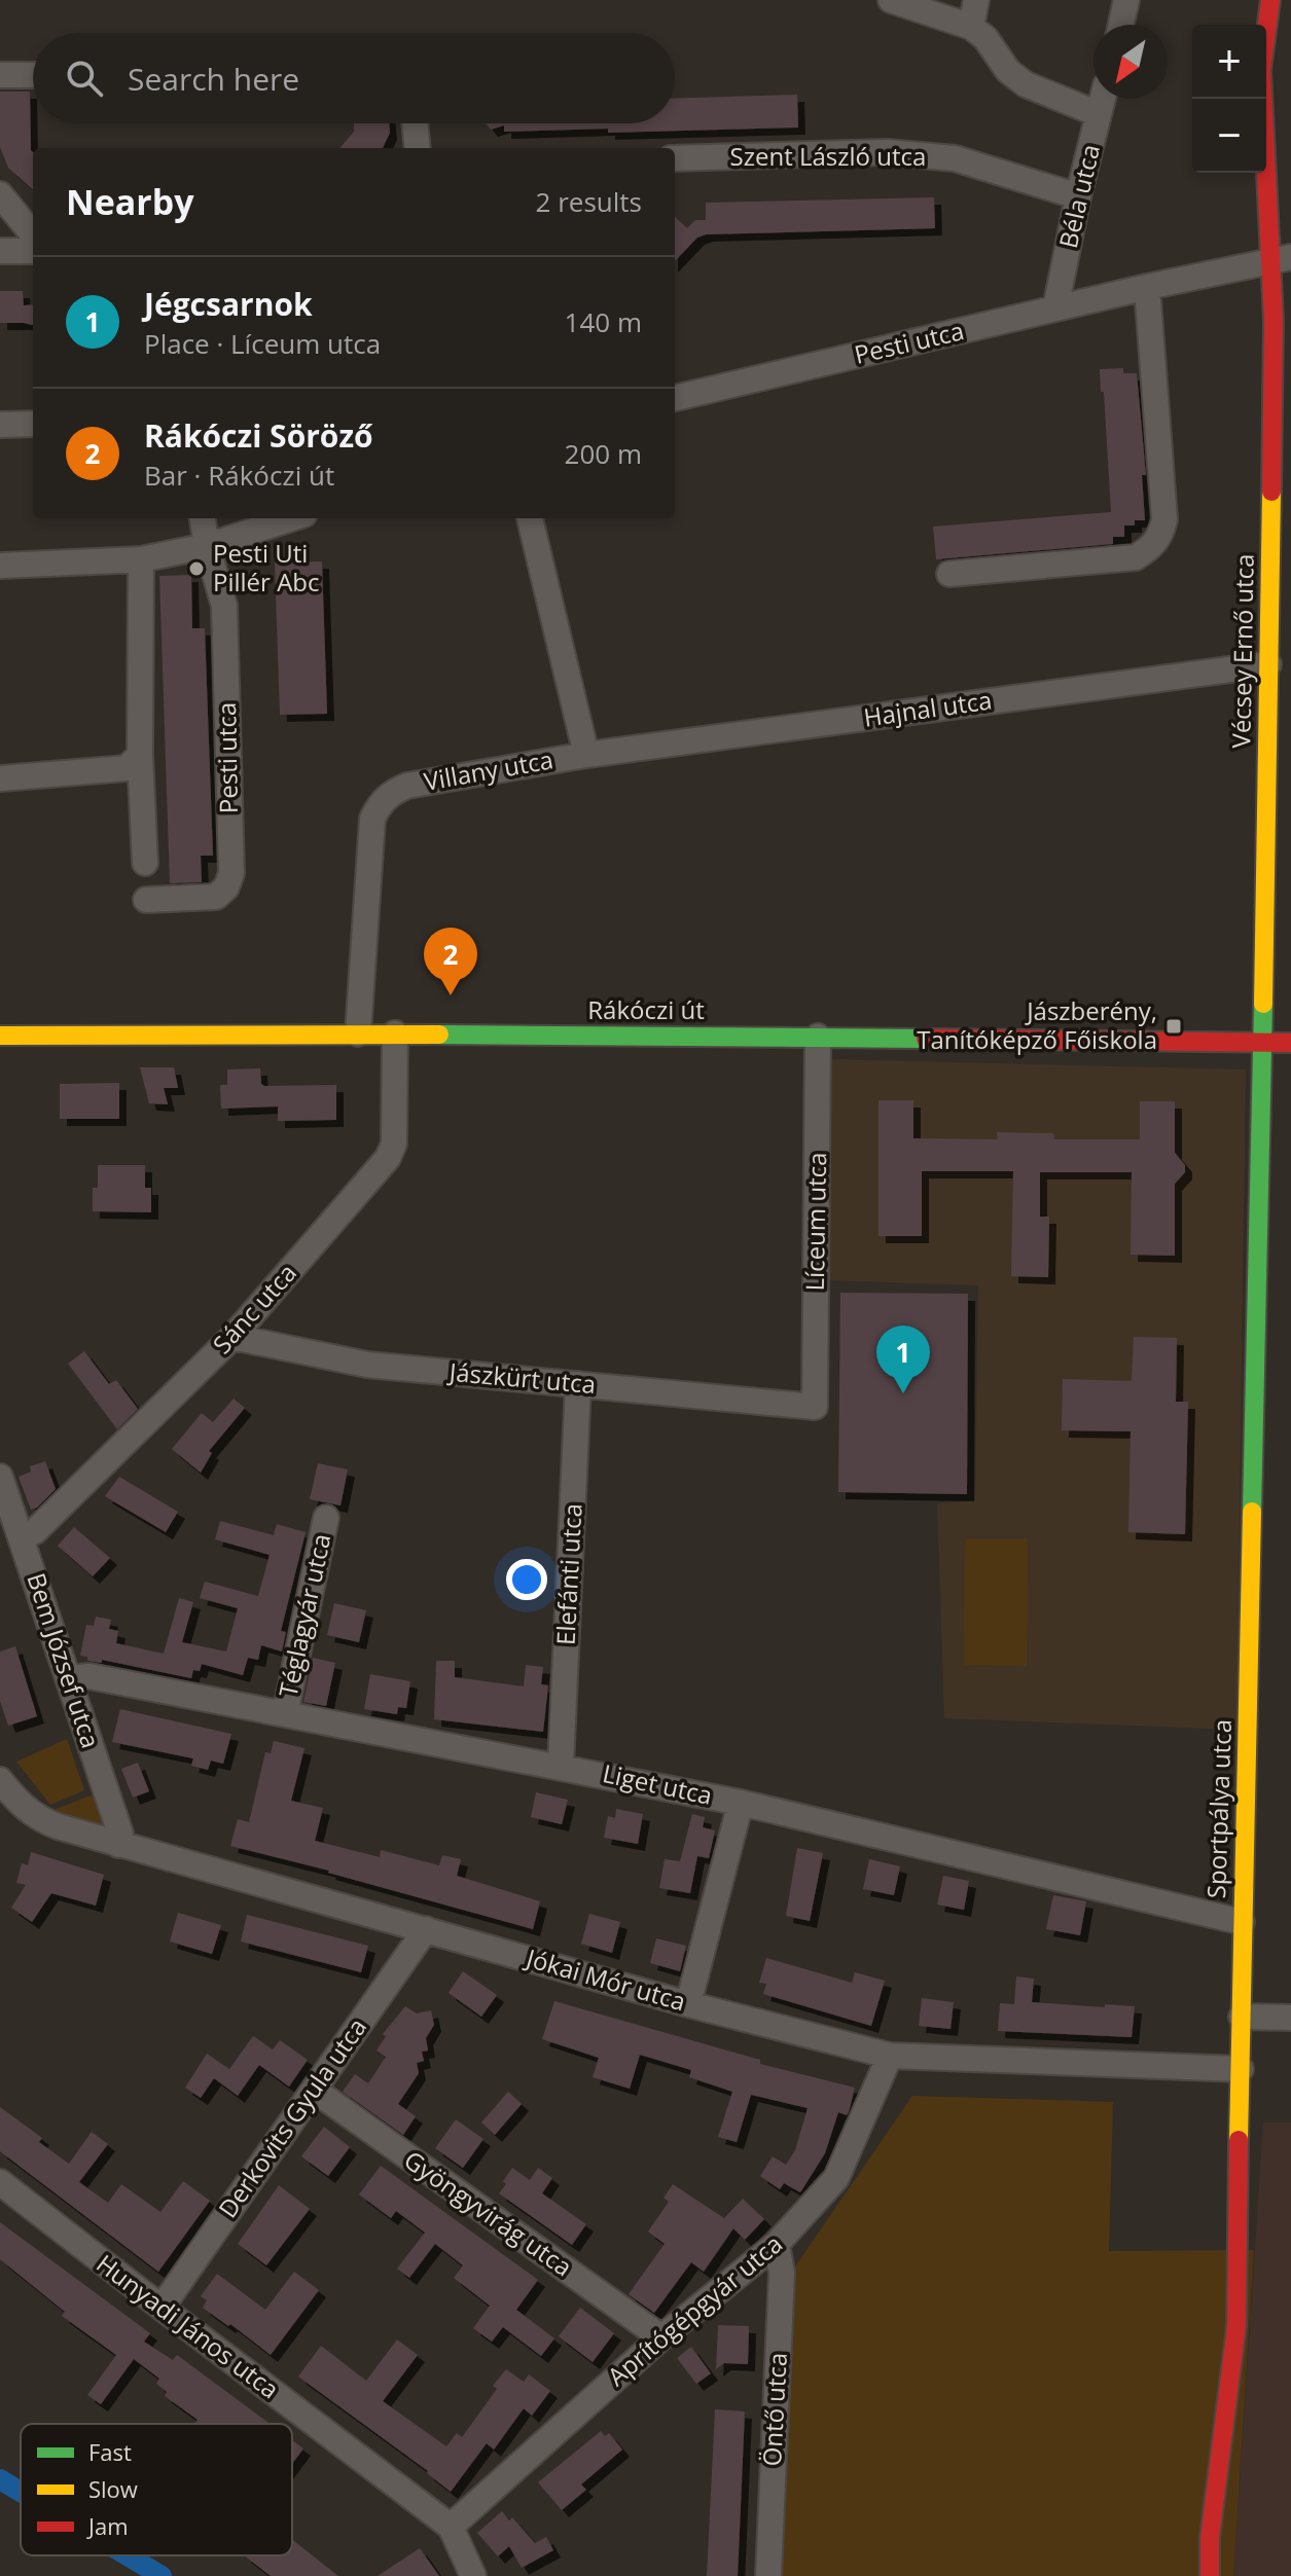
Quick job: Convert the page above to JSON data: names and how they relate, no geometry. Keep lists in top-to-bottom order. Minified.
{"streets":{"street":["Szent László utca","Béla utca","Pesti utca","Vécsey Ernő utca","Hajnal utca","Villany utca","Rákóczi út","Líceum utca","Sánc utca","Jászkürt utca","Elefánti utca","Téglagyár utca","Bem József utca","Liget utca","Sportpálya utca","Jókai Mór utca","Derkovits Gyula utca","Gyöngyvirág utca","Aprítógépgyár utca","Hunyadi János utca","Öntő utca"]},"crossings":[["Szent László utca","Béla utca"],["Béla utca","Pesti utca"],["Pesti utca","Vécsey Ernő utca"],["Vécsey Ernő utca","Hajnal utca"],["Vécsey Ernő utca","Rákóczi út"],["Vécsey Ernő utca","Sportpálya utca"],["Hajnal utca","Villany utca"],["Villany utca","Rákóczi út"],["Rákóczi út","Líceum utca"],["Rákóczi út","Sánc utca"],["Rákóczi út","Sportpálya utca"],["Líceum utca","Jászkürt utca"],["Sánc utca","Jászkürt utca"],["Sánc utca","Bem József utca"],["Jászkürt utca","Elefánti utca"],["Elefánti utca","Liget utca"],["Téglagyár utca","Liget utca"],["Bem József utca","Liget utca"],["Bem József utca","Jókai Mór utca"],["Liget utca","Sportpálya utca"],["Sportpálya utca","Jókai Mór utca"],["Jókai Mór utca","Derkovits Gyula utca"],["Jókai Mór utca","Aprítógépgyár utca"],["Derkovits Gyula utca","Gyöngyvirág utca"],["Derkovits Gyula utca","Hunyadi János utca"],["Gyöngyvirág utca","Aprítógépgyár utca"],["Aprítógépgyár utca","Hunyadi János utca"],["Aprítógépgyár utca","Öntő utca"]],"places":{"other":["Pesti Uti Pillér Abc"],"transit":["Jászberény, Tanítóképző Főiskola"]},"legend":["Fast","Slow","Jam"],"north":"bottom left","page":{"map_buttons":["+","−"],"search":"Search here","heading":["Nearby","2 results"],"list":[{"mark":"1","name":"Jégcsarnok","note":"Place · Líceum utca","value":"140 m"},{"mark":"2","name":"Rákóczi Söröző","note":"Bar · Rákóczi út","value":"200 m"}],"pins":["2","1"]}}
